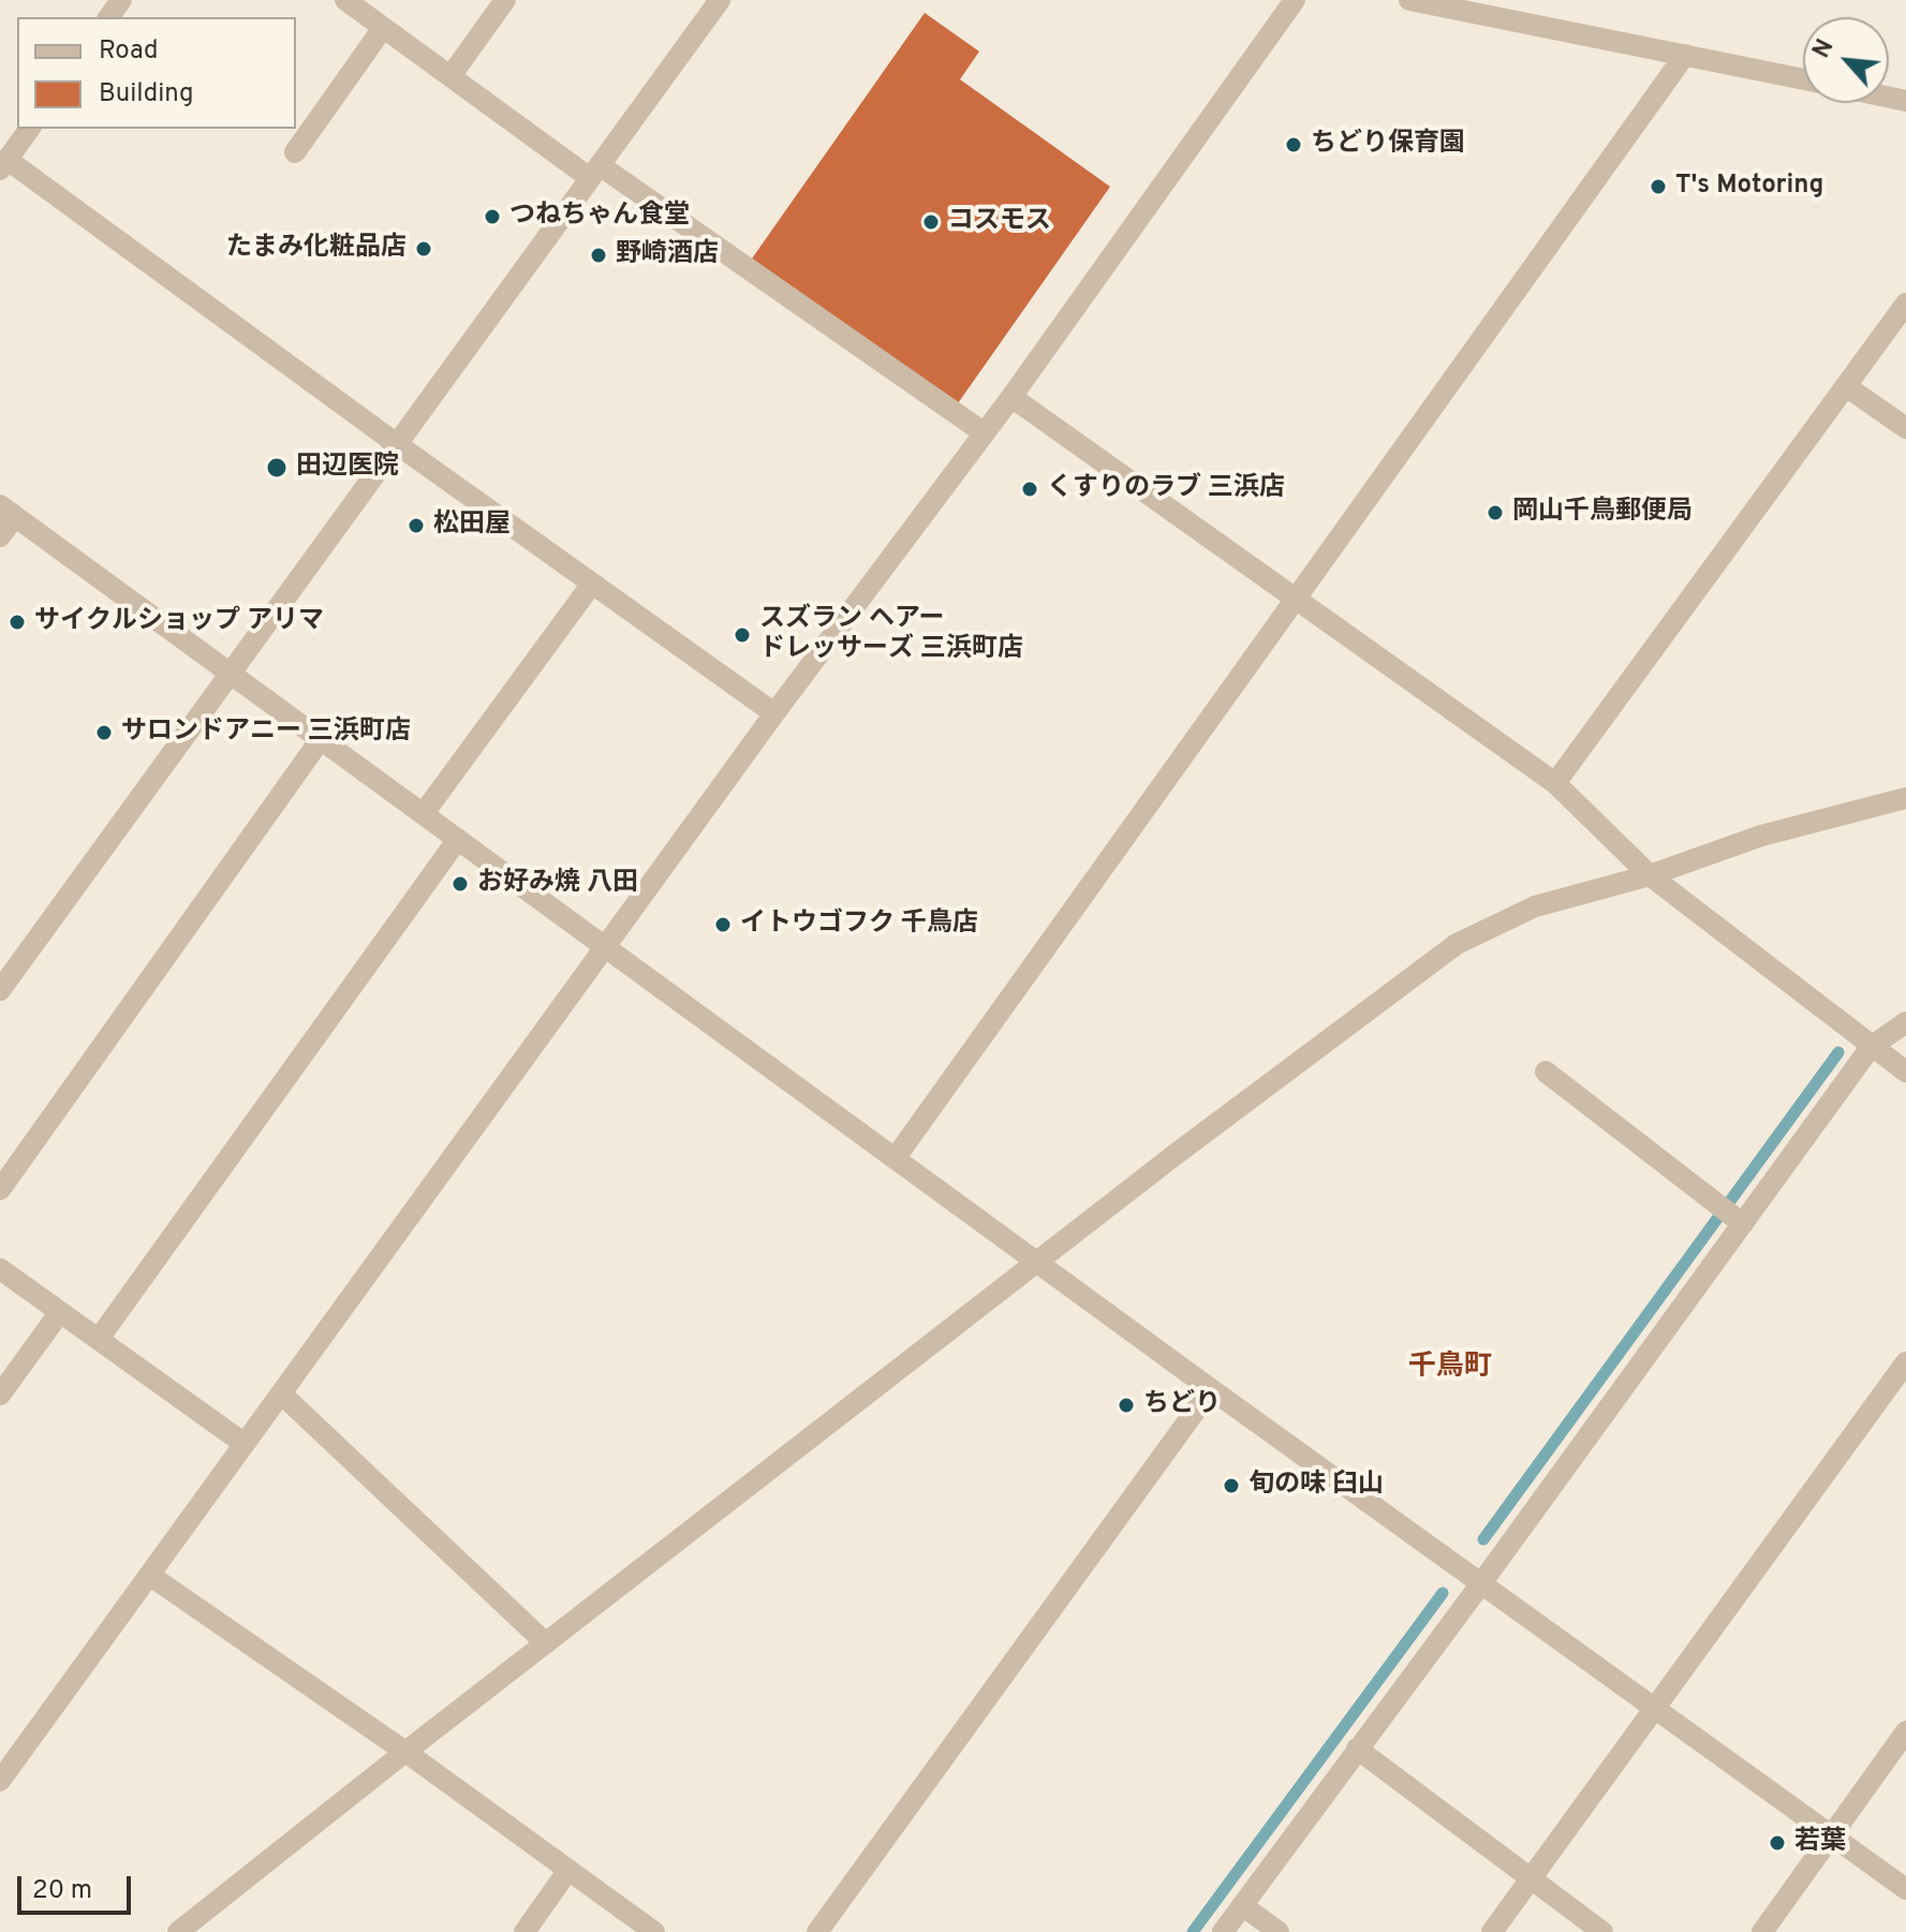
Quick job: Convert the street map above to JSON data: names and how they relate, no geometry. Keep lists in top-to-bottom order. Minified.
{"districts":["千鳥町"],"places":["ちどり保育園","T's Motoring","つねちゃん食堂","コスモス","たまみ化粧品店","野崎酒店","田辺医院","くすりのラブ 三浜店","岡山千鳥郵便局","松田屋","サイクルショップ アリマ","スズラン ヘアー ドレッサーズ 三浜町店","サロンドアニー 三浜町店","お好み焼 八田","イトウゴフク 千鳥店","ちどり","旬の味 臼山","若葉"],"legend":["Road","Building"],"scale_bar":"20 m","north":"top left"}
